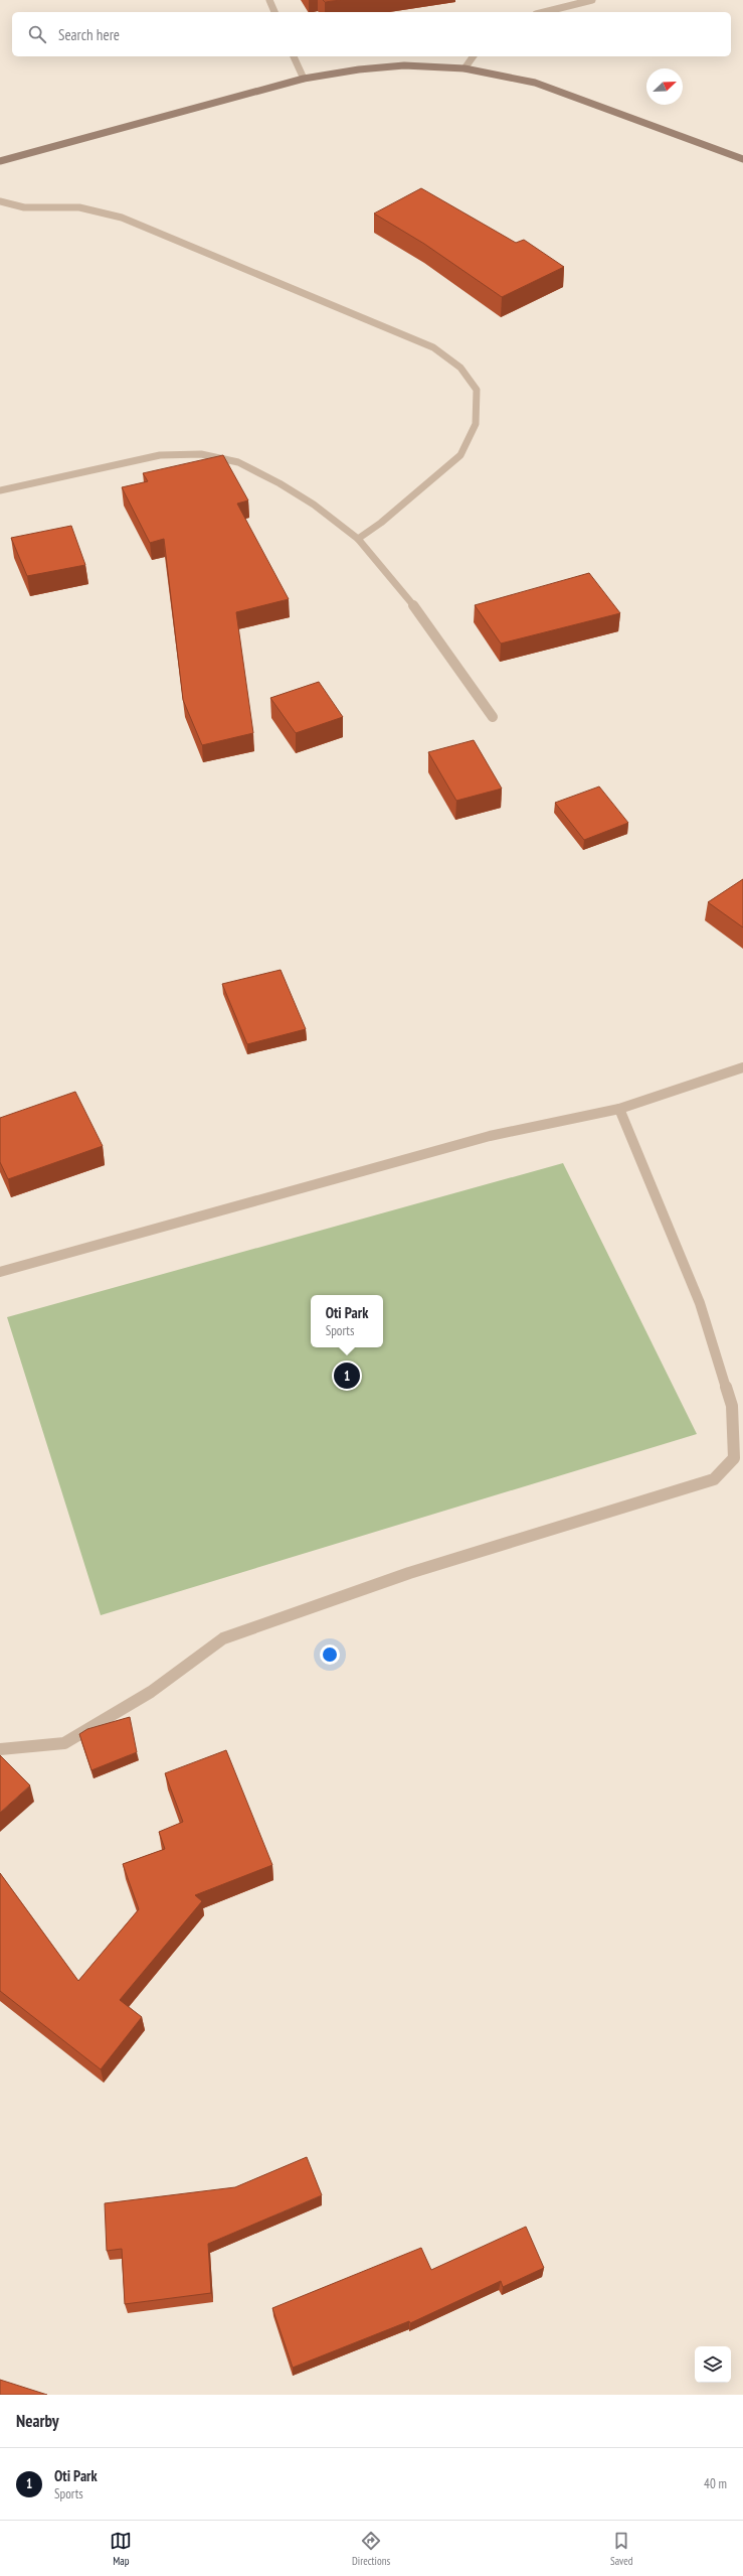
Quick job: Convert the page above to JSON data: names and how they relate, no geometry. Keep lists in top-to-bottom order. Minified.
{"north":"top right","page":{"search":"Search here","popup":["Oti Park","Sports"],"pins":"1","heading":"Nearby","list":[{"mark":"1","name":"Oti Park","note":"Sports","value":"40 m"}],"nav":["Map","Directions","Saved"]}}
